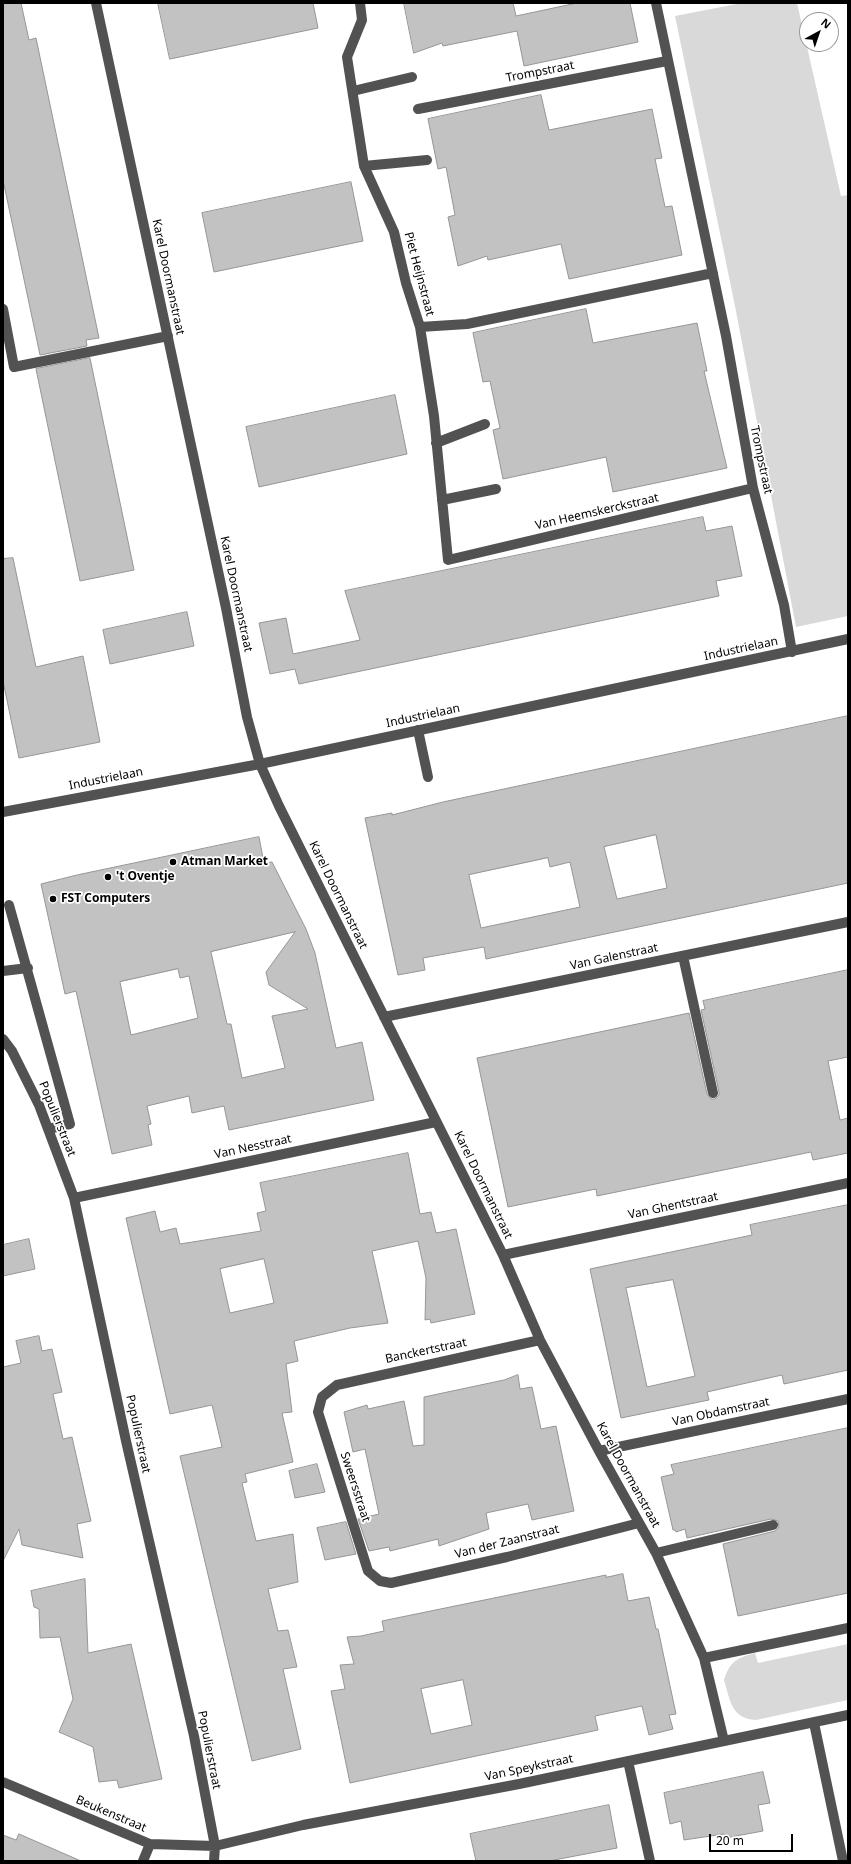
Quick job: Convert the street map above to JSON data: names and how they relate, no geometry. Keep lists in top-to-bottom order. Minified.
{"streets":{"street":["Trompstraat","Piet Heijnstraat","Karel Doormanstraat","Van Heemskerckstraat","Industrielaan","Van Galenstraat","Populierstraat","Van Nesstraat","Van Ghentstraat","Banckertstraat","Van Obdamstraat","Sweersstraat","Van der Zaanstraat","Van Speykstraat","Beukenstraat"]},"crossings":[["Trompstraat","Van Heemskerckstraat"],["Trompstraat","Industrielaan"],["Piet Heijnstraat","Van Heemskerckstraat"],["Karel Doormanstraat","Industrielaan"],["Karel Doormanstraat","Van Galenstraat"],["Karel Doormanstraat","Van Nesstraat"],["Karel Doormanstraat","Van Ghentstraat"],["Karel Doormanstraat","Banckertstraat"],["Karel Doormanstraat","Van Obdamstraat"],["Karel Doormanstraat","Van der Zaanstraat"],["Karel Doormanstraat","Van Speykstraat"],["Populierstraat","Van Nesstraat"],["Populierstraat","Van Speykstraat"],["Populierstraat","Beukenstraat"],["Banckertstraat","Sweersstraat"],["Sweersstraat","Van der Zaanstraat"],["Van Speykstraat","Beukenstraat"]],"places":["Atman Market","'t Oventje","FST Computers"],"scale_bar":"20 m","north":"top right"}
